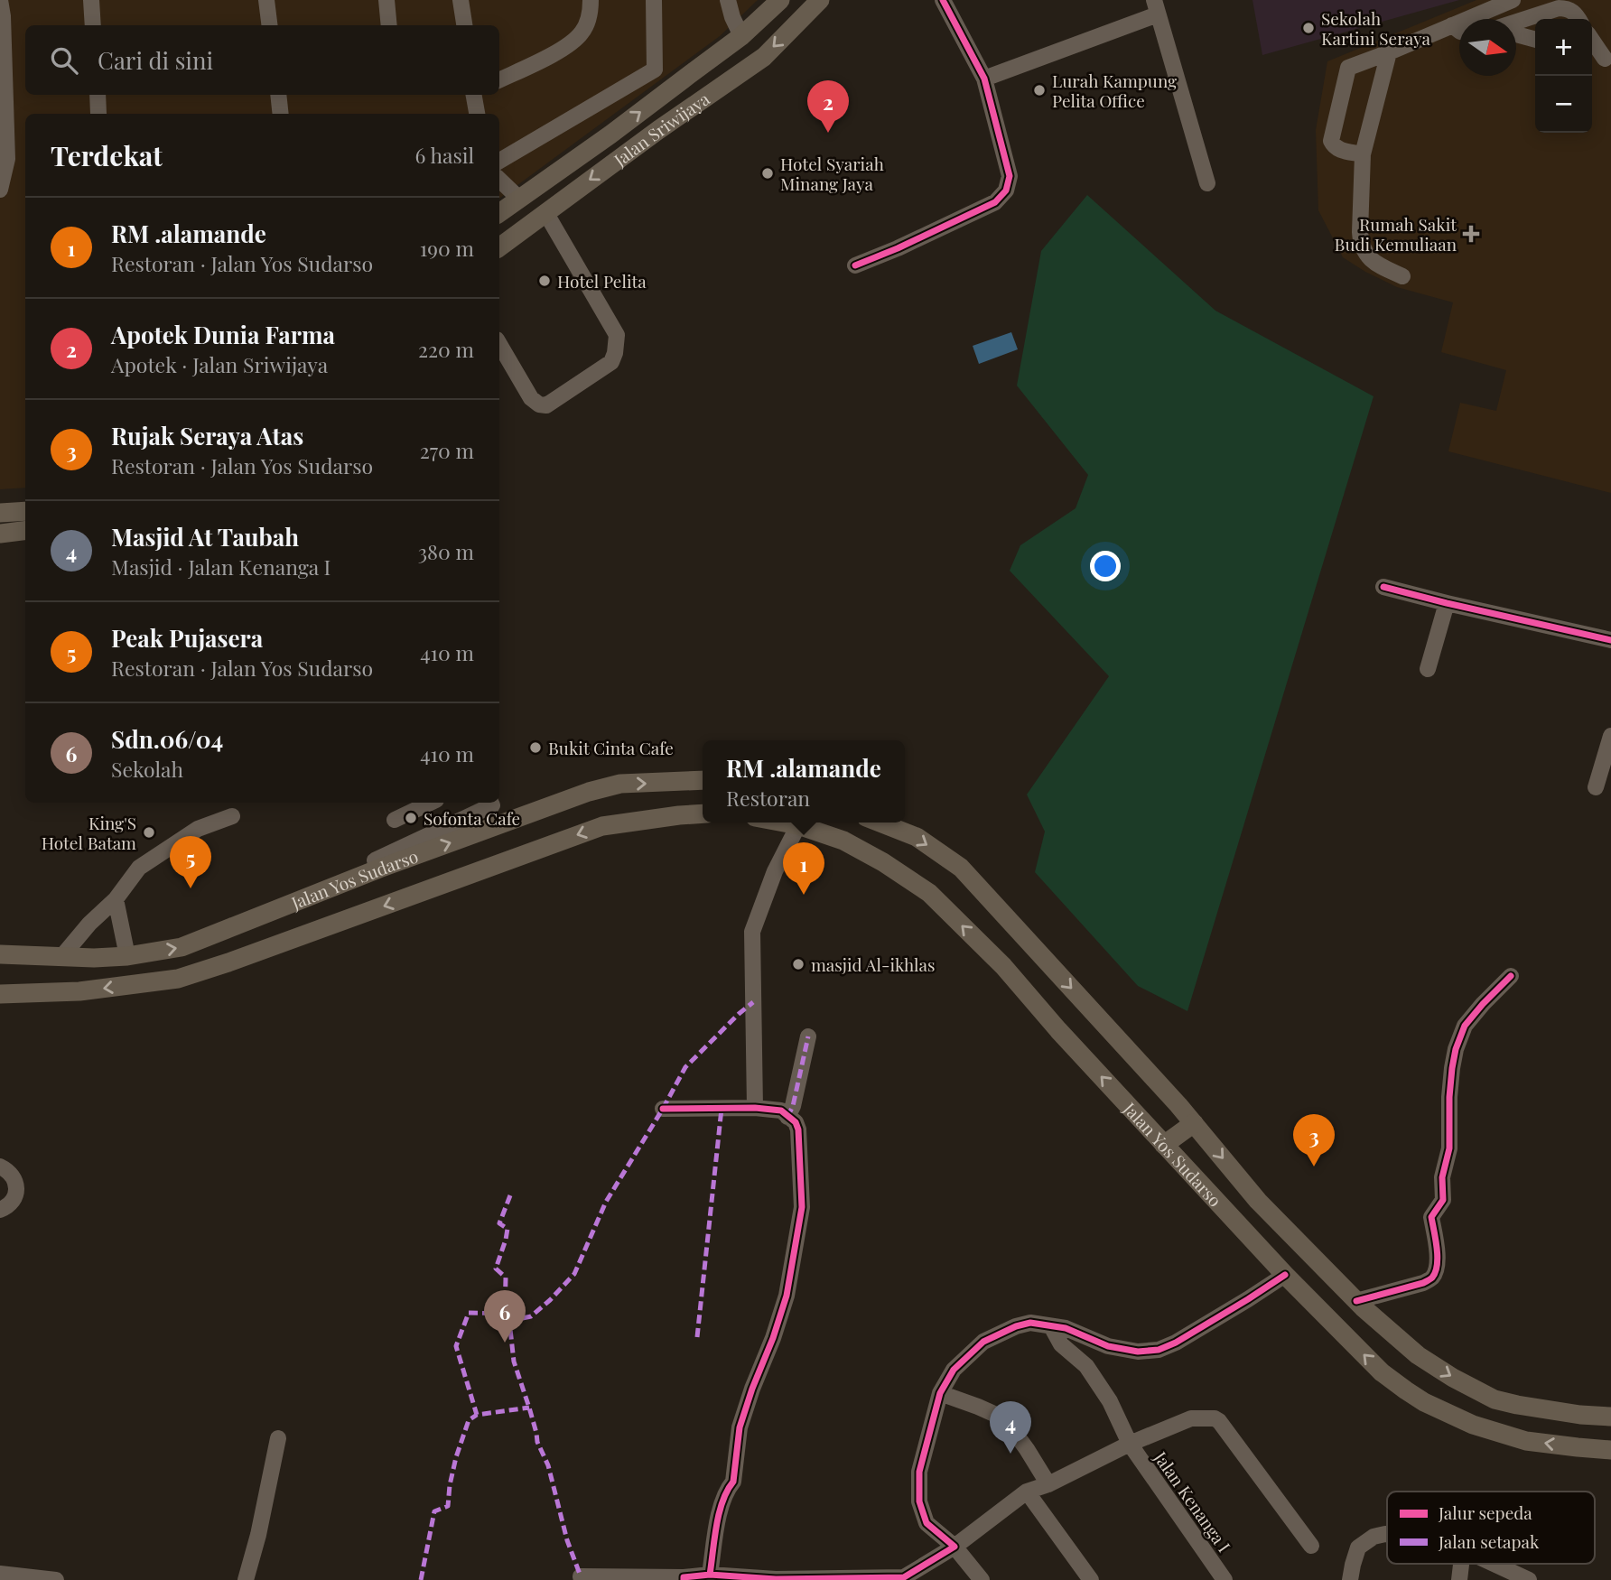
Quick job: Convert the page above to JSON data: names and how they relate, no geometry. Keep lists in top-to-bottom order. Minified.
{"streets":{"main road":["Jalan Sriwijaya","Jalan Yos Sudarso"],"street":["Jalan Kenanga I"]},"places":{"other":["Sekolah Kartini Seraya","Lurah Kampung Pelita Office","Hotel Syariah Minang Jaya","Hotel Pelita","Bukit Cinta Cafe","Sofonta Cafe","King'S Hotel Batam","masjid Al-ikhlas"],"health":["Rumah Sakit Budi Kemuliaan"]},"legend":["Jalur sepeda","Jalan setapak"],"north":"right","page":{"map_buttons":["+","−"],"search":"Cari di sini","pins":["2","5","1","3","6","4"],"heading":["Terdekat","6 hasil"],"list":[{"mark":"1","name":"RM .alamande","note":"Restoran · Jalan Yos Sudarso","value":"190 m"},{"mark":"2","name":"Apotek Dunia Farma","note":"Apotek · Jalan Sriwijaya","value":"220 m"},{"mark":"3","name":"Rujak Seraya Atas","note":"Restoran · Jalan Yos Sudarso","value":"270 m"},{"mark":"4","name":"Masjid At Taubah","note":"Masjid · Jalan Kenanga I","value":"380 m"},{"mark":"5","name":"Peak Pujasera","note":"Restoran · Jalan Yos Sudarso","value":"410 m"},{"mark":"6","name":"Sdn.06/04","note":"Sekolah","value":"410 m"}],"popup":["RM .alamande","Restoran"]}}
